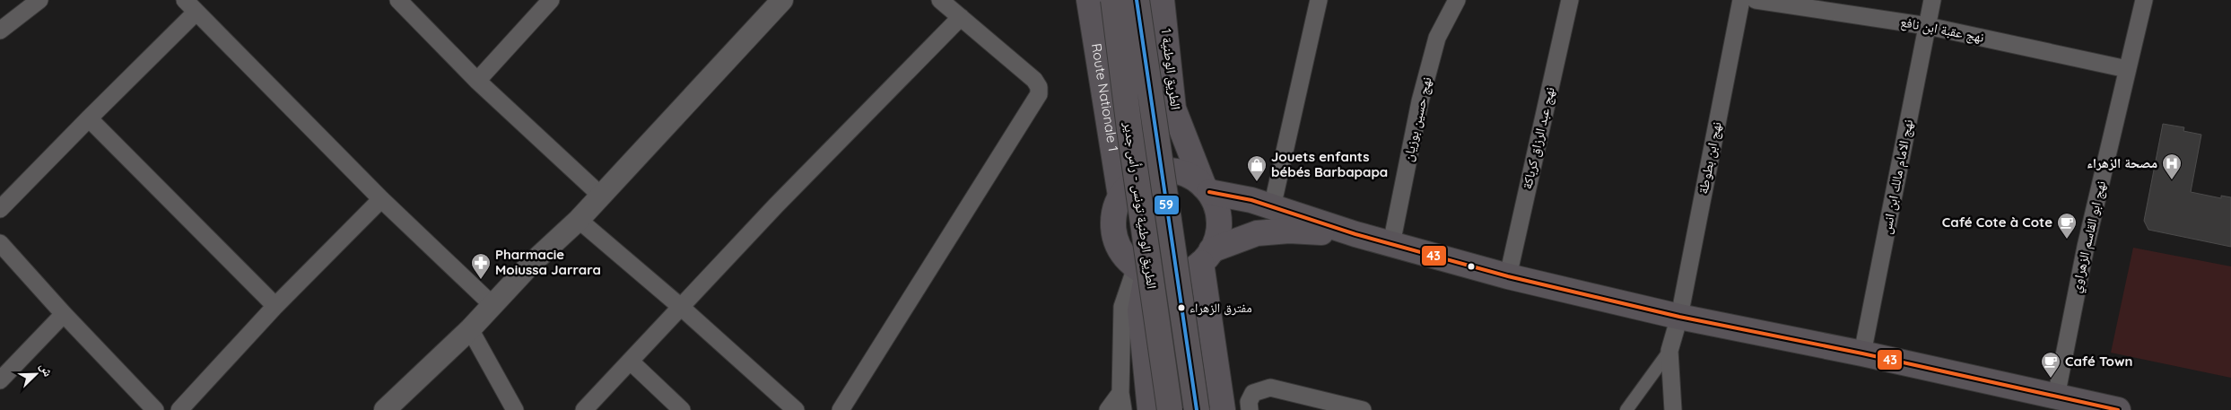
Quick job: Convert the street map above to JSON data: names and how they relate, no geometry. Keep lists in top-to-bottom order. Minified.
{"streets":{"highway":["الطريق الوطنية تونس - رأس جدير"],"main road":["الطريق الوطنية 1","Route Nationale 1"],"street":["نهج عقبة ابن نافع","نهج حسين بوزيان","نهج عبد الرزاق كرباكة","نهج ابن بطوطة","نهج الامام مالك ابن انس","نهج ابو القاسم الزهراوي"]},"crossings":[["نهج عقبة ابن نافع","نهج الامام مالك ابن انس"],["نهج عقبة ابن نافع","نهج ابو القاسم الزهراوي"],["الطريق الوطنية 1","Route Nationale 1"]],"places":{"hospital":["مصحة الزهراء"],"shop":["Jouets enfants bébés Barbapapa"],"cafe":["Café Cote à Cote","Café Town"],"pharmacy":["Pharmacie Moiussa Jarrara"],"other":["مفترق الزهراء"]},"lines":["transit line 59","transit line 43"],"north":"top right"}
